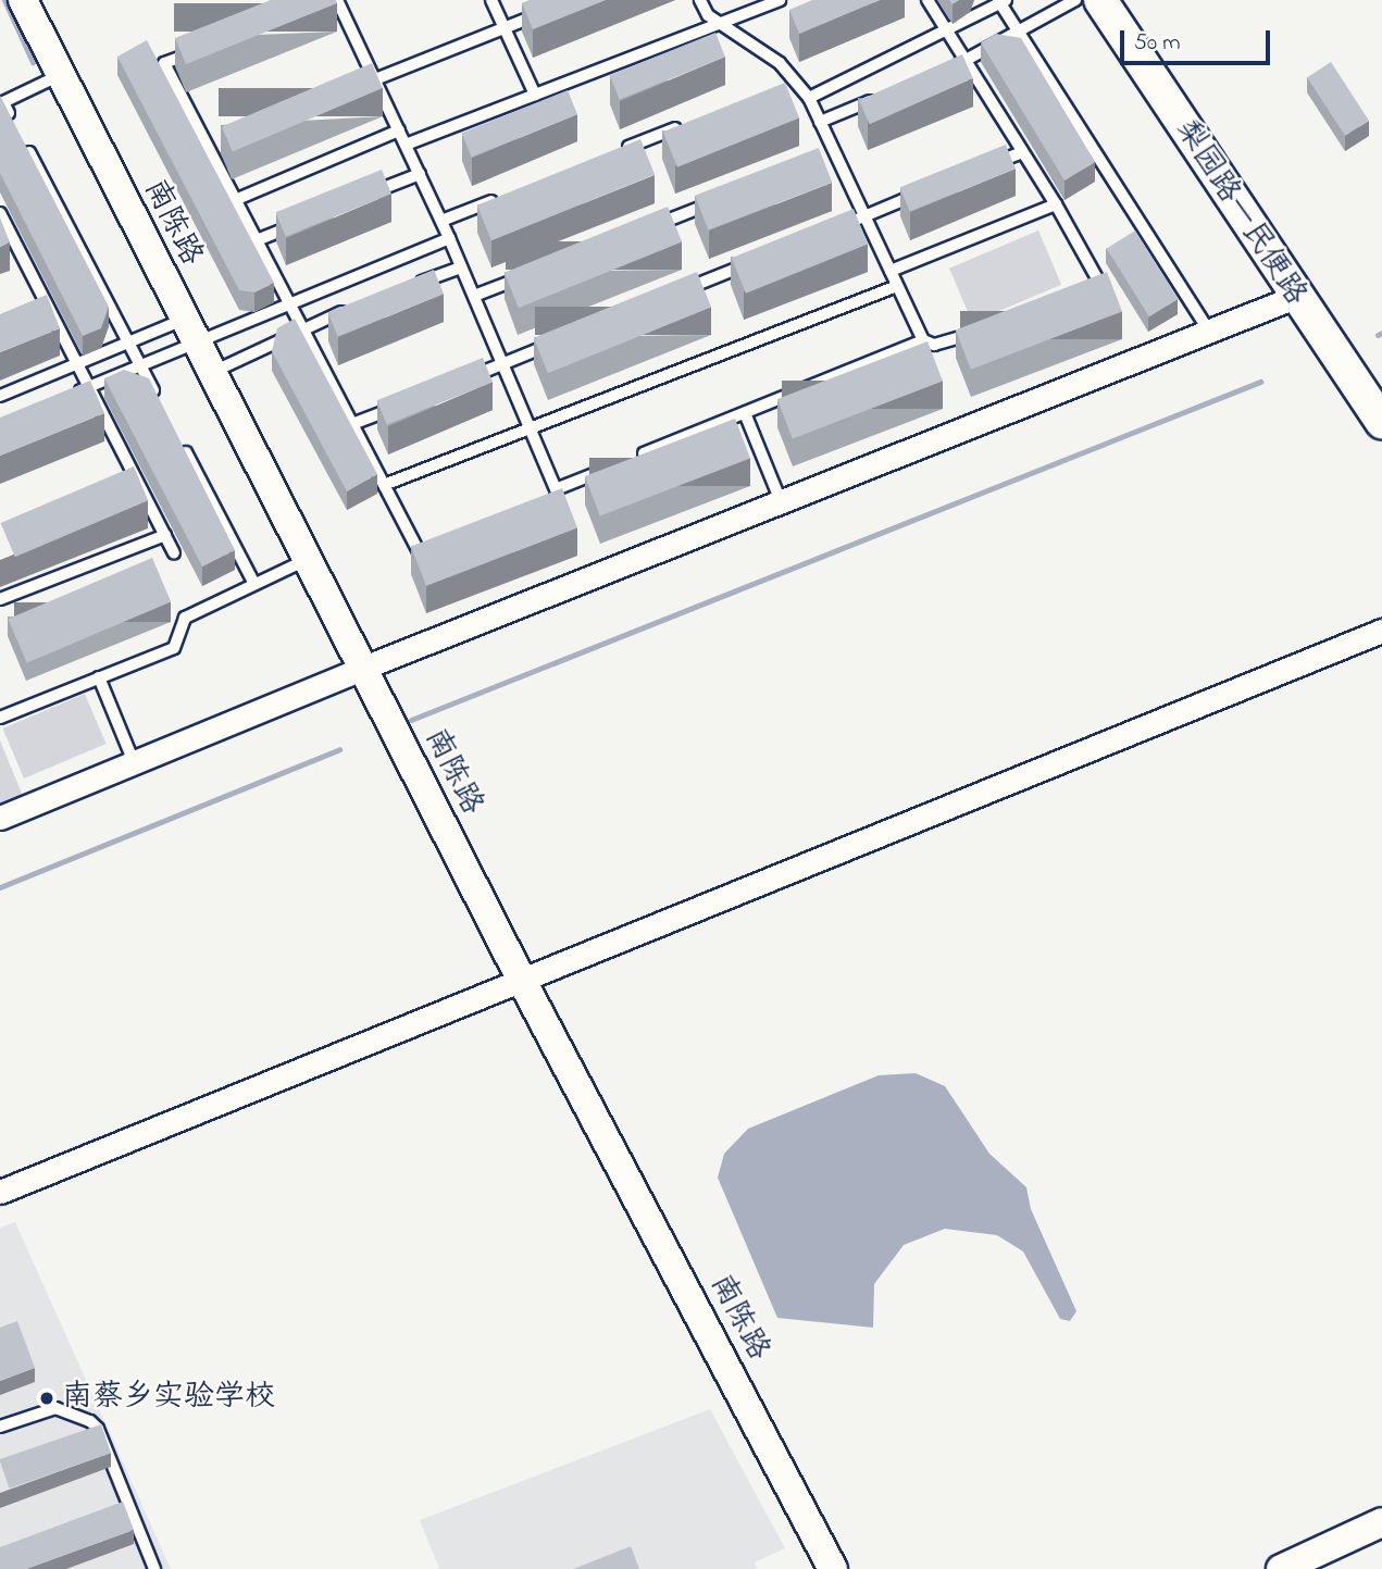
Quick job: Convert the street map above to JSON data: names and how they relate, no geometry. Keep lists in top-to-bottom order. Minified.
{"streets":{"main road":["梨园路一民便路"],"street":["南陈路"]},"places":["南蔡乡实验学校"],"scale_bar":"50 m"}
